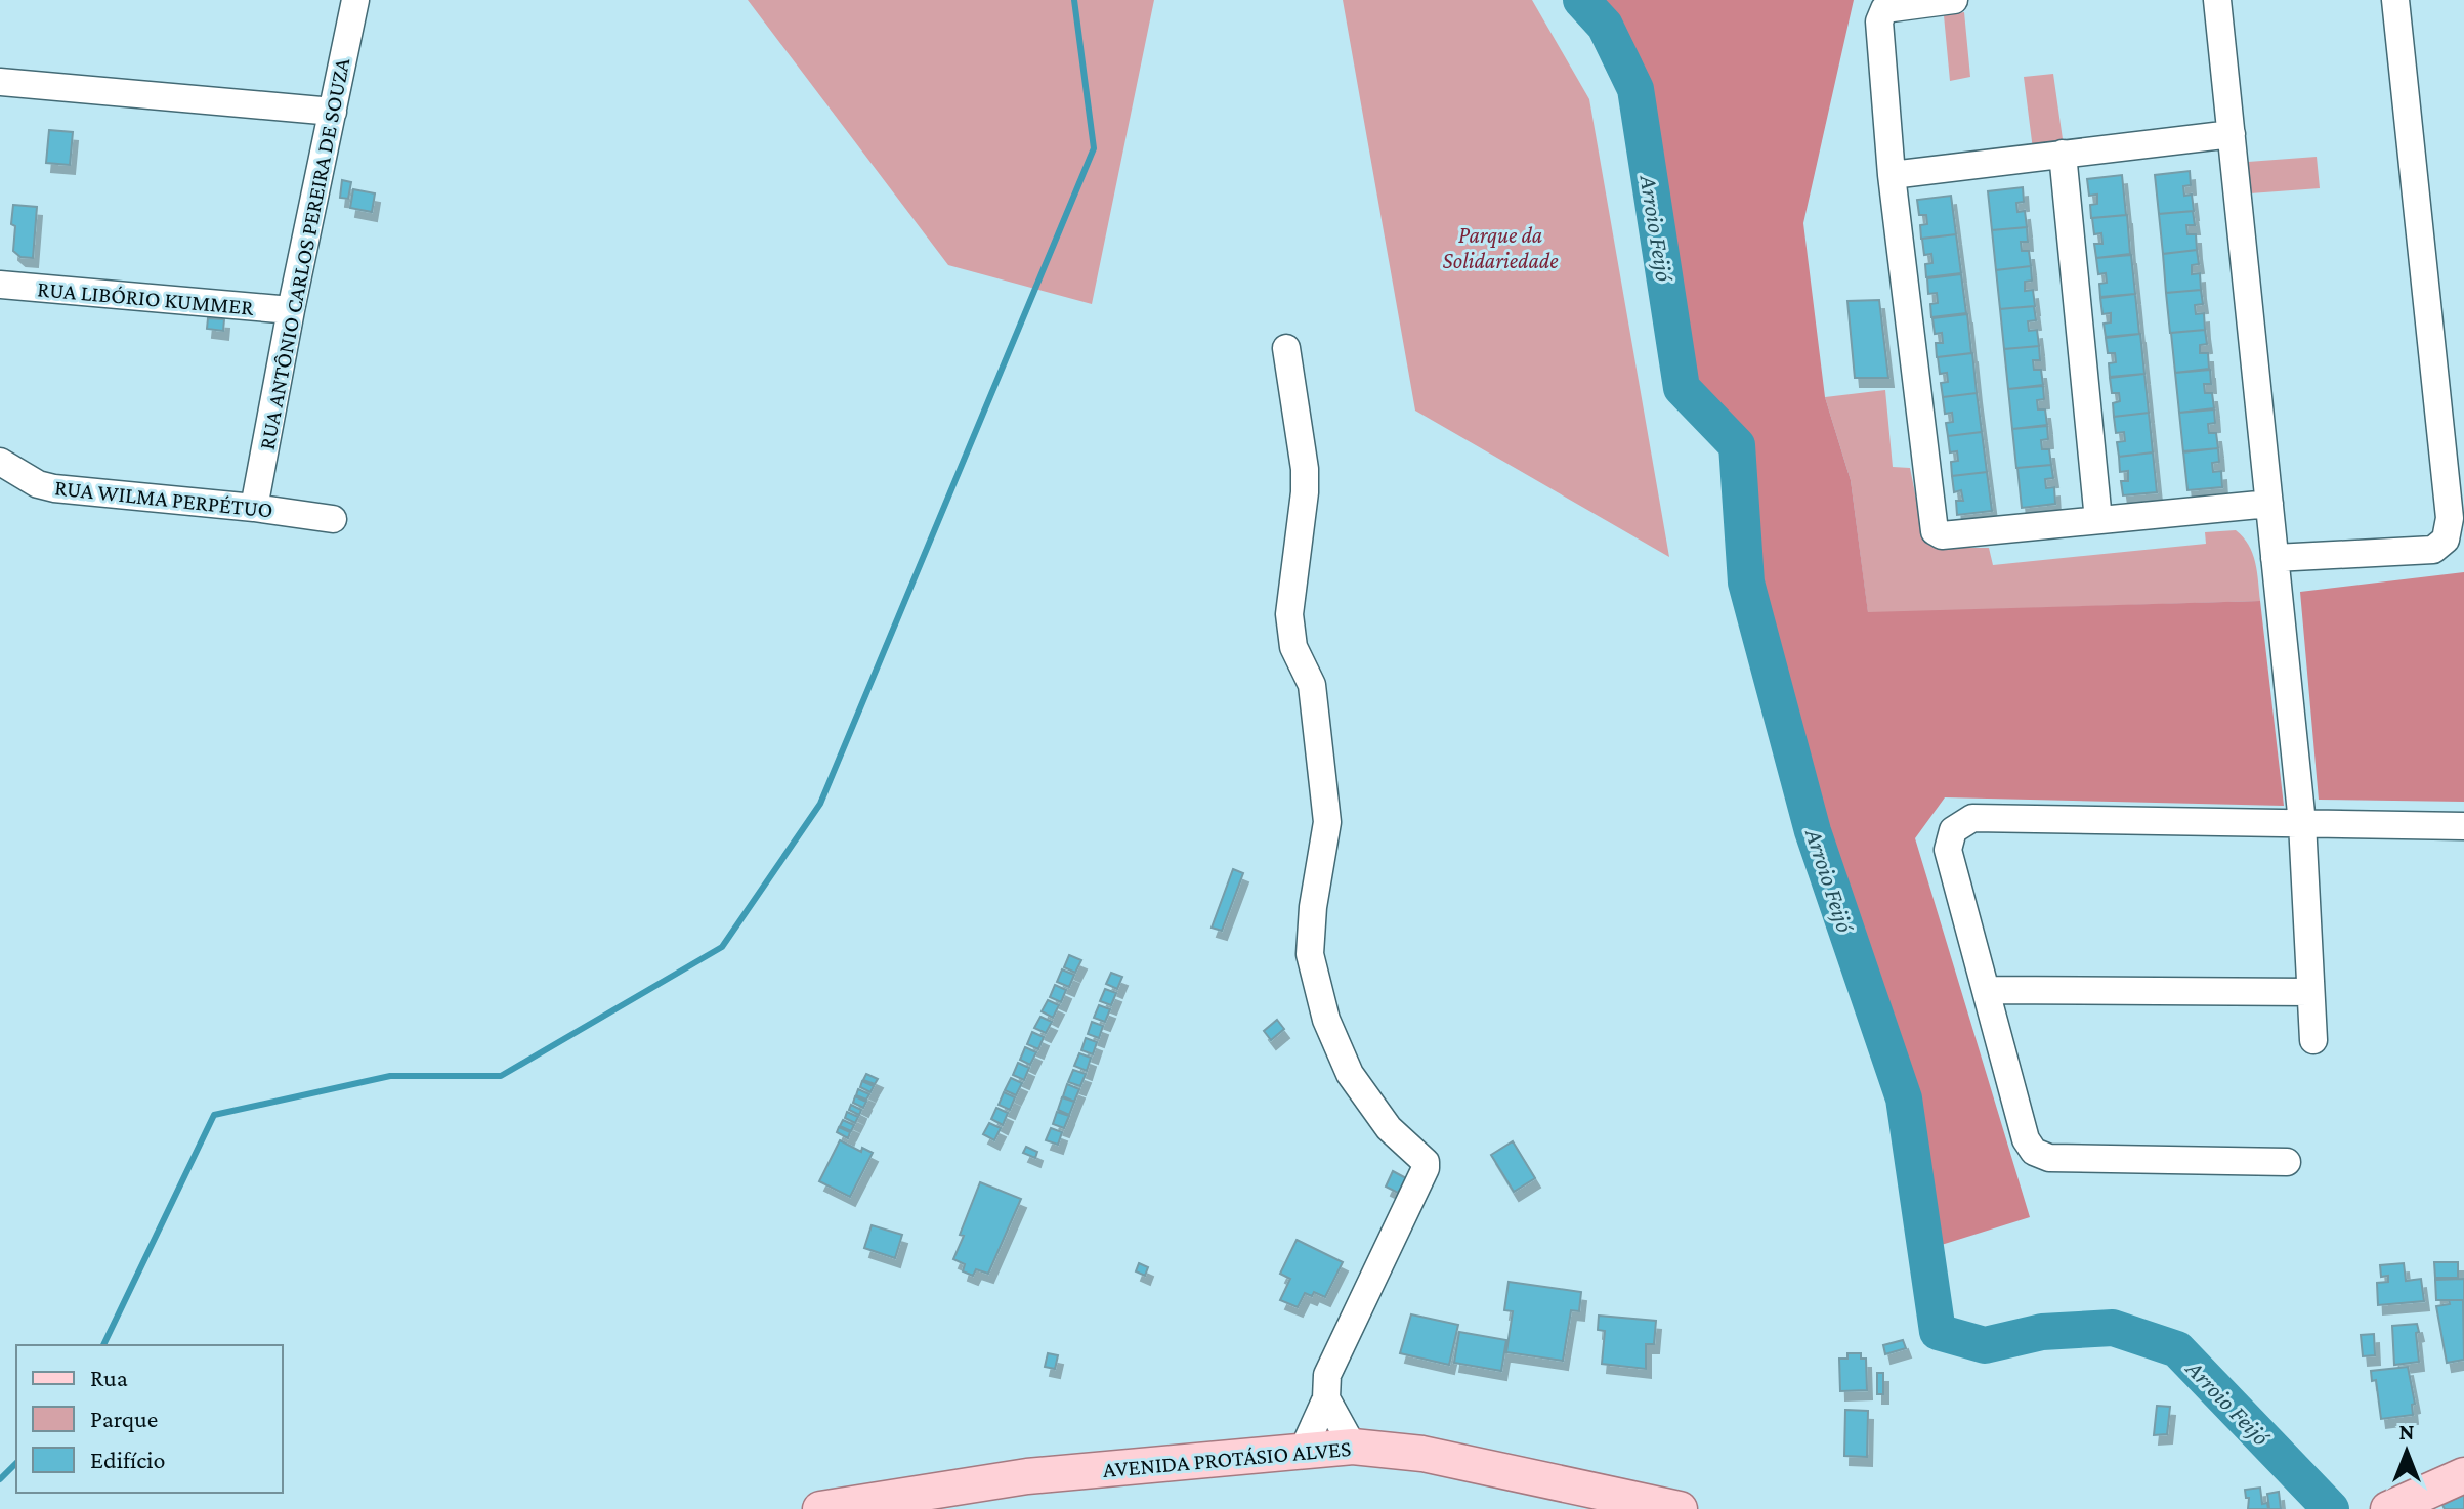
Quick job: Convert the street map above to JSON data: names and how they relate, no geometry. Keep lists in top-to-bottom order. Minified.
{"streets":{"main road":["AVENIDA PROTÁSIO ALVES"],"street":["RUA ANTÔNIO CARLOS PEREIRA DE SOUZA","RUA LIBÓRIO KUMMER","RUA WILMA PERPÉTUO"]},"crossings":[["RUA ANTÔNIO CARLOS PEREIRA DE SOUZA","RUA LIBÓRIO KUMMER"],["RUA ANTÔNIO CARLOS PEREIRA DE SOUZA","RUA WILMA PERPÉTUO"]],"water":["Arroio Feijó"],"parks":["Parque da Solidariedade"],"legend":["Rua","Parque","Edifício"],"north":"top"}
